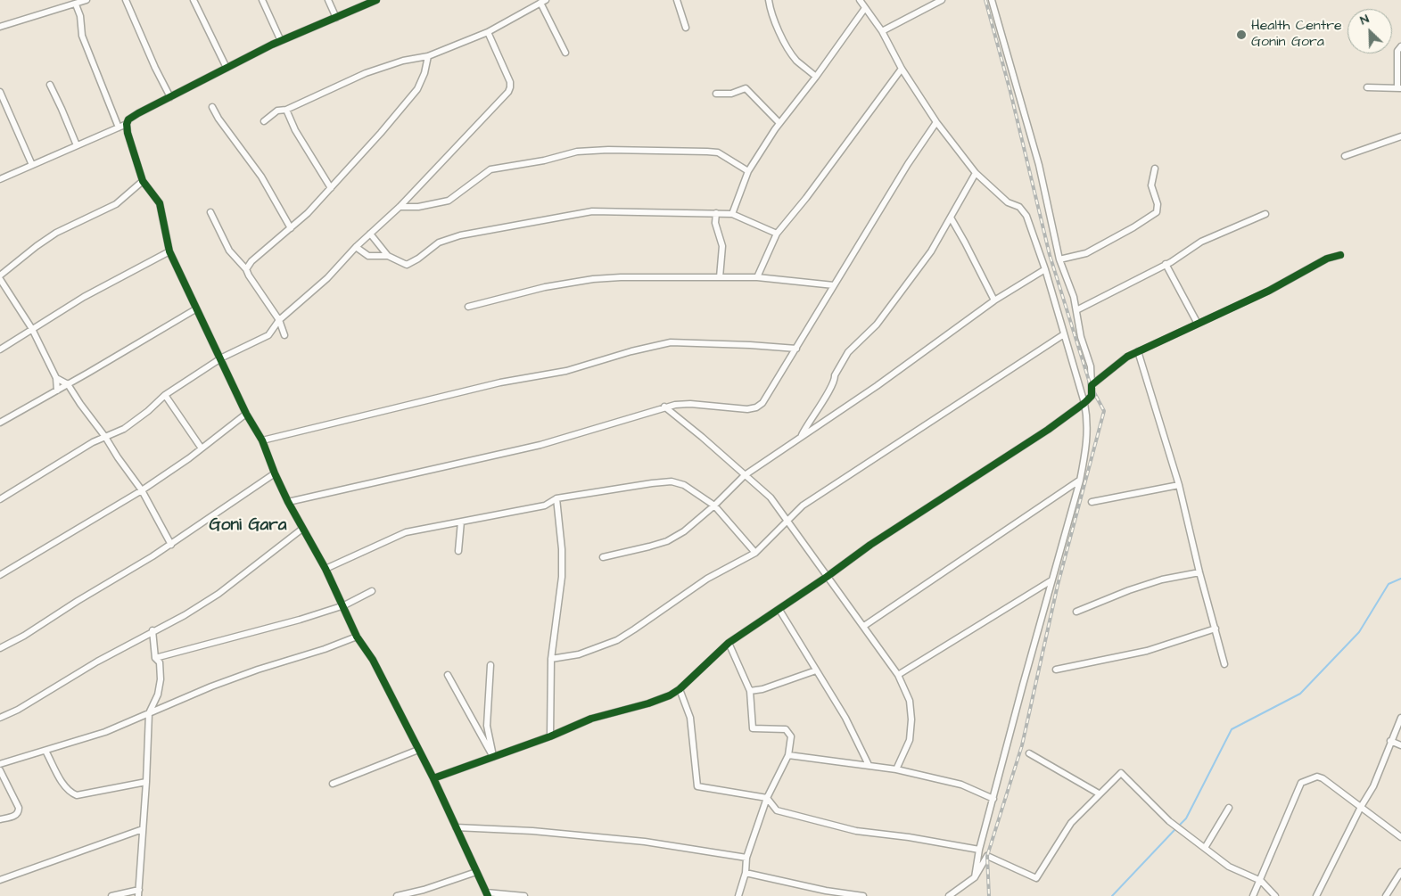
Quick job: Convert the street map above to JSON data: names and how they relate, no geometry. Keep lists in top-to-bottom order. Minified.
{"districts":["Goni Gara"],"places":["Health Centre Gonin Gora"],"north":"top left"}
